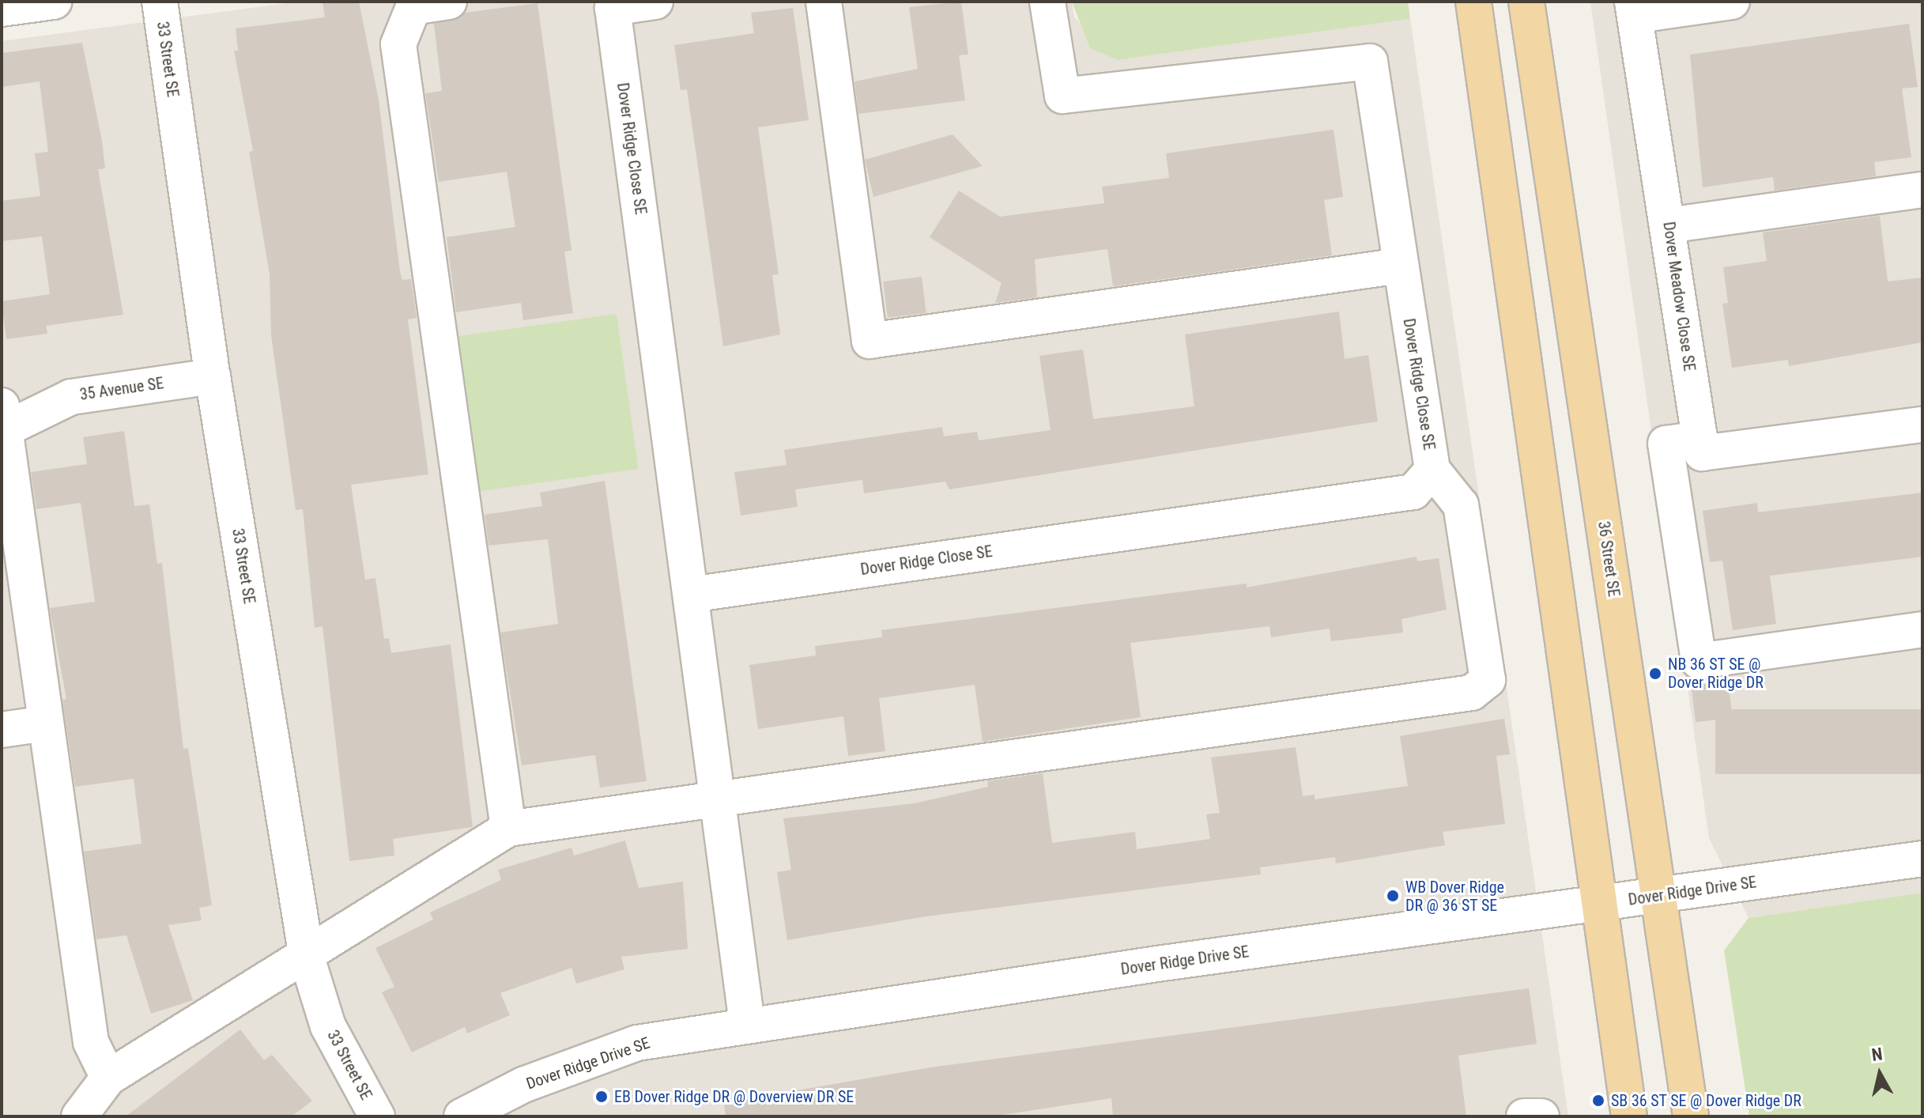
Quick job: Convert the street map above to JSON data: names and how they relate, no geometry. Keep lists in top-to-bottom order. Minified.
{"streets":{"main road":["36 Street SE"],"street":["33 Street SE","Dover Ridge Close SE","Dover Meadow Close SE","35 Avenue SE","Dover Ridge Drive SE"]},"crossings":[["33 Street SE","35 Avenue SE"],["Dover Ridge Close SE","Dover Ridge Drive SE"],["36 Street SE","Dover Ridge Drive SE"]],"places":["NB 36 ST SE @ Dover Ridge DR","WB Dover Ridge DR @ 36 ST SE","EB Dover Ridge DR @ Doverview DR SE","SB 36 ST SE @ Dover Ridge DR"],"north":"top"}
